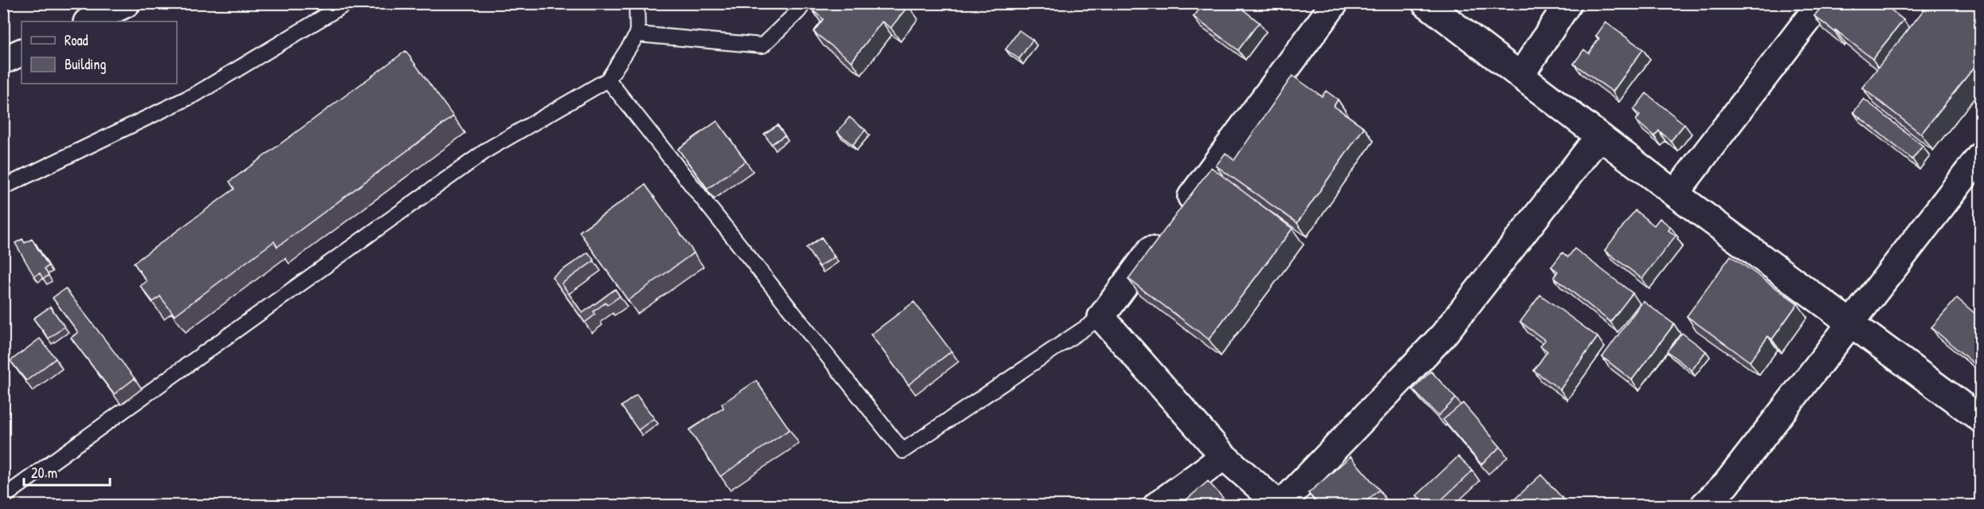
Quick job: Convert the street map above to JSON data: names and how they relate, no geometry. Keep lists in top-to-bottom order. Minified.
{"legend":["Road","Building"],"scale_bar":"20 m"}
